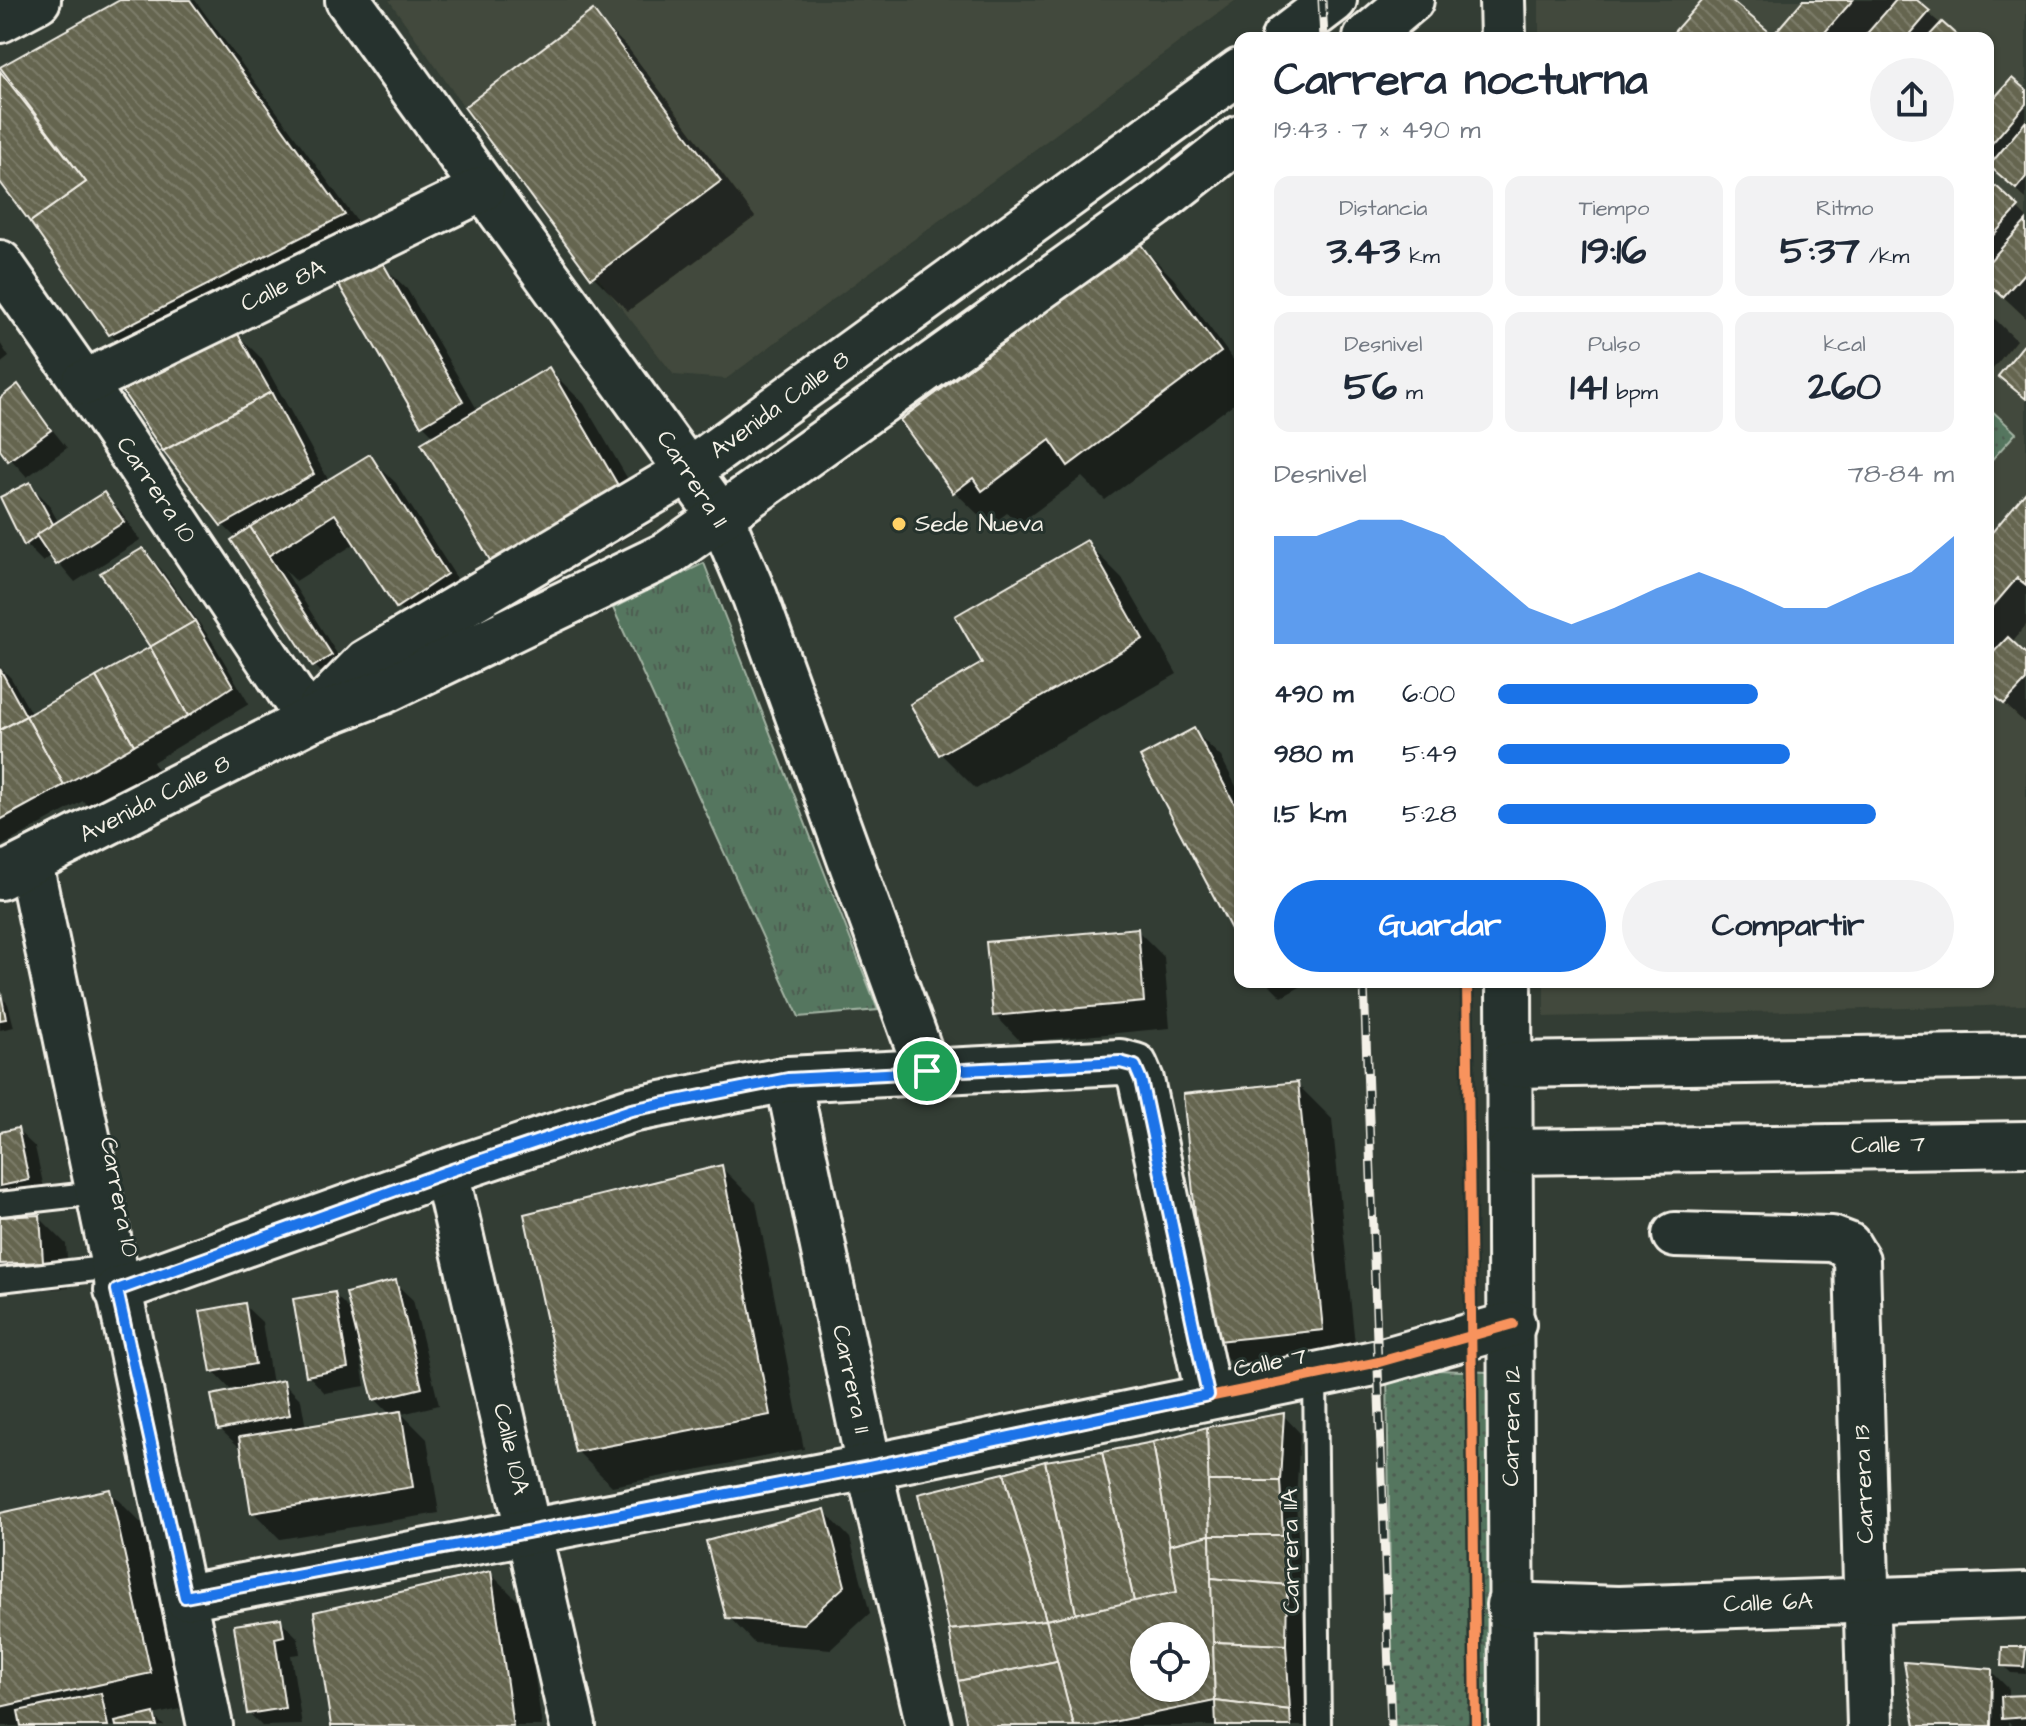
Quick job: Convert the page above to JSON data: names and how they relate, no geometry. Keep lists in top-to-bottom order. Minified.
{"streets":{"street":["Calle 8A","Avenida Calle 8","Carrera 11","Carrera 10","Calle 7","Carrera 12","Calle 10A","Carrera 13","Calle 6A"],"lane":["Carrera 11A"]},"crossings":[["Calle 8A","Carrera 11"],["Calle 8A","Carrera 10"],["Avenida Calle 8","Carrera 11"],["Avenida Calle 8","Carrera 10"],["Carrera 11","Calle 7"],["Carrera 10","Calle 7"],["Calle 7","Carrera 12"],["Calle 7","Calle 10A"],["Calle 7","Carrera 11A"],["Carrera 12","Calle 6A"],["Carrera 13","Calle 6A"]],"places":["Sede Nueva"],"page":{"heading":["Carrera nocturna","19:43 · 7 × 490 m"],"stats":[["Distancia","3.43 km"],["Tiempo","19:16"],["Ritmo","5:37 /km"],["Desnivel","56 m"],["Pulso","141 bpm"],["kcal","260"]],"chart":["Desnivel","78–84 m"],"list":[{"name":"490 m","note":"6:00"},{"name":"980 m","note":"5:49"},{"name":"1.5 km","note":"5:28"}],"buttons":["Guardar","Compartir"]}}
